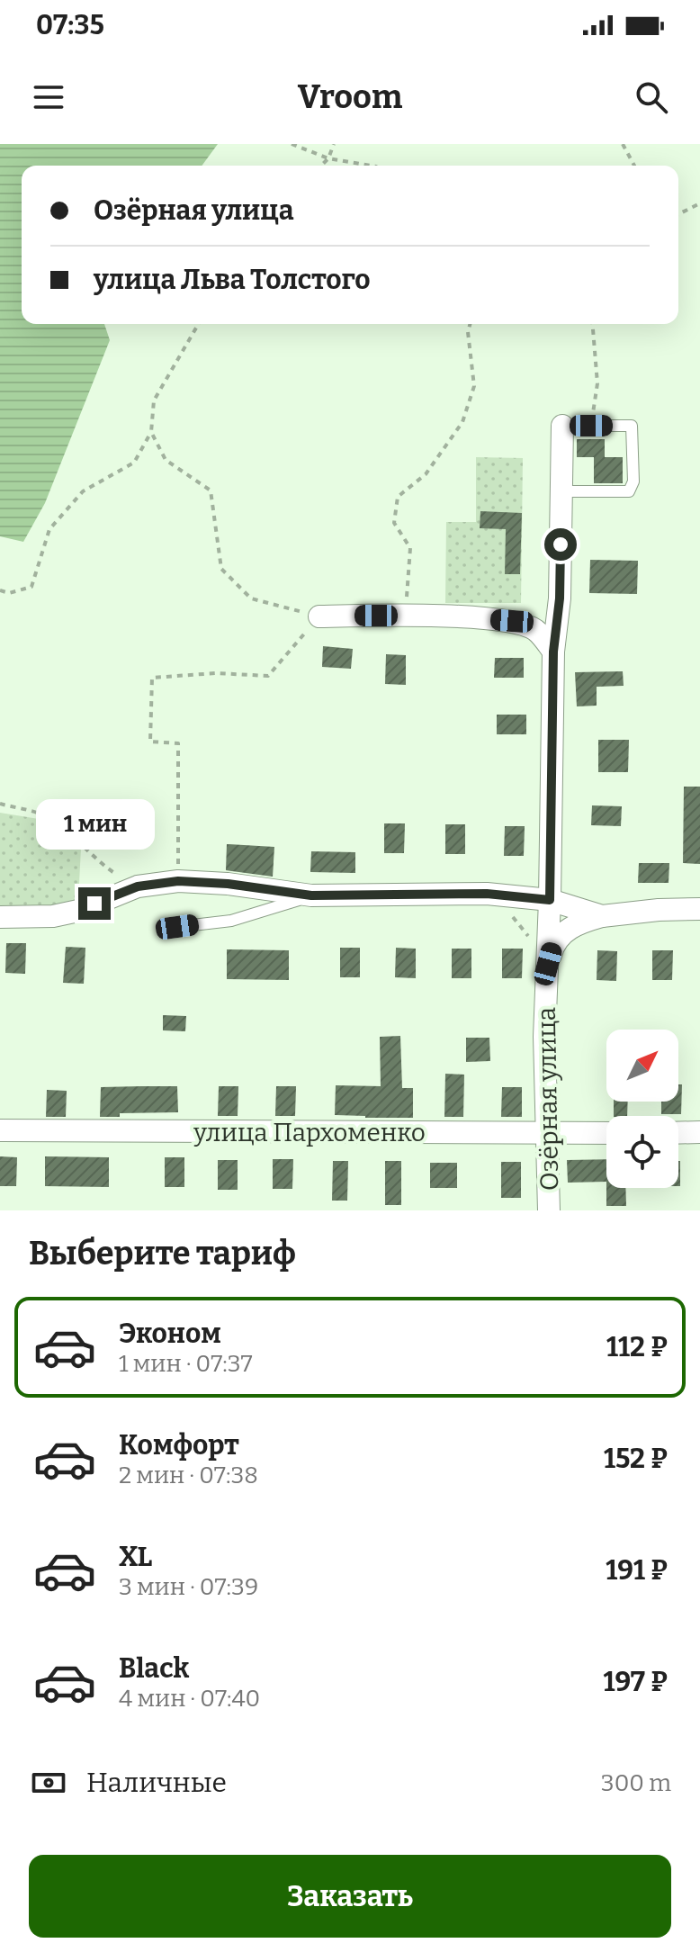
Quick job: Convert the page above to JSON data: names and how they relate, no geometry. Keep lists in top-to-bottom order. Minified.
{"streets":{"street":["Озёрная улица","улица Пархоменко"]},"crossings":[["Озёрная улица","улица Пархоменко"]],"north":"top right","page":{"status":"07:35","header":"Vroom","banner":["Озёрная улица","улица Льва Толстого"],"bubble":"1 мин","heading":"Выберите тариф","list":[{"name":"Эконом","note":"1 мин · 07:37","value":"112 ₽"},{"name":"Комфорт","note":"2 мин · 07:38","value":"152 ₽"},{"name":"XL","note":"3 мин · 07:39","value":"191 ₽"},{"name":"Black","note":"4 мин · 07:40","value":"197 ₽"}],"pay":["Наличные","300 m"],"buttons":"Заказать"}}
